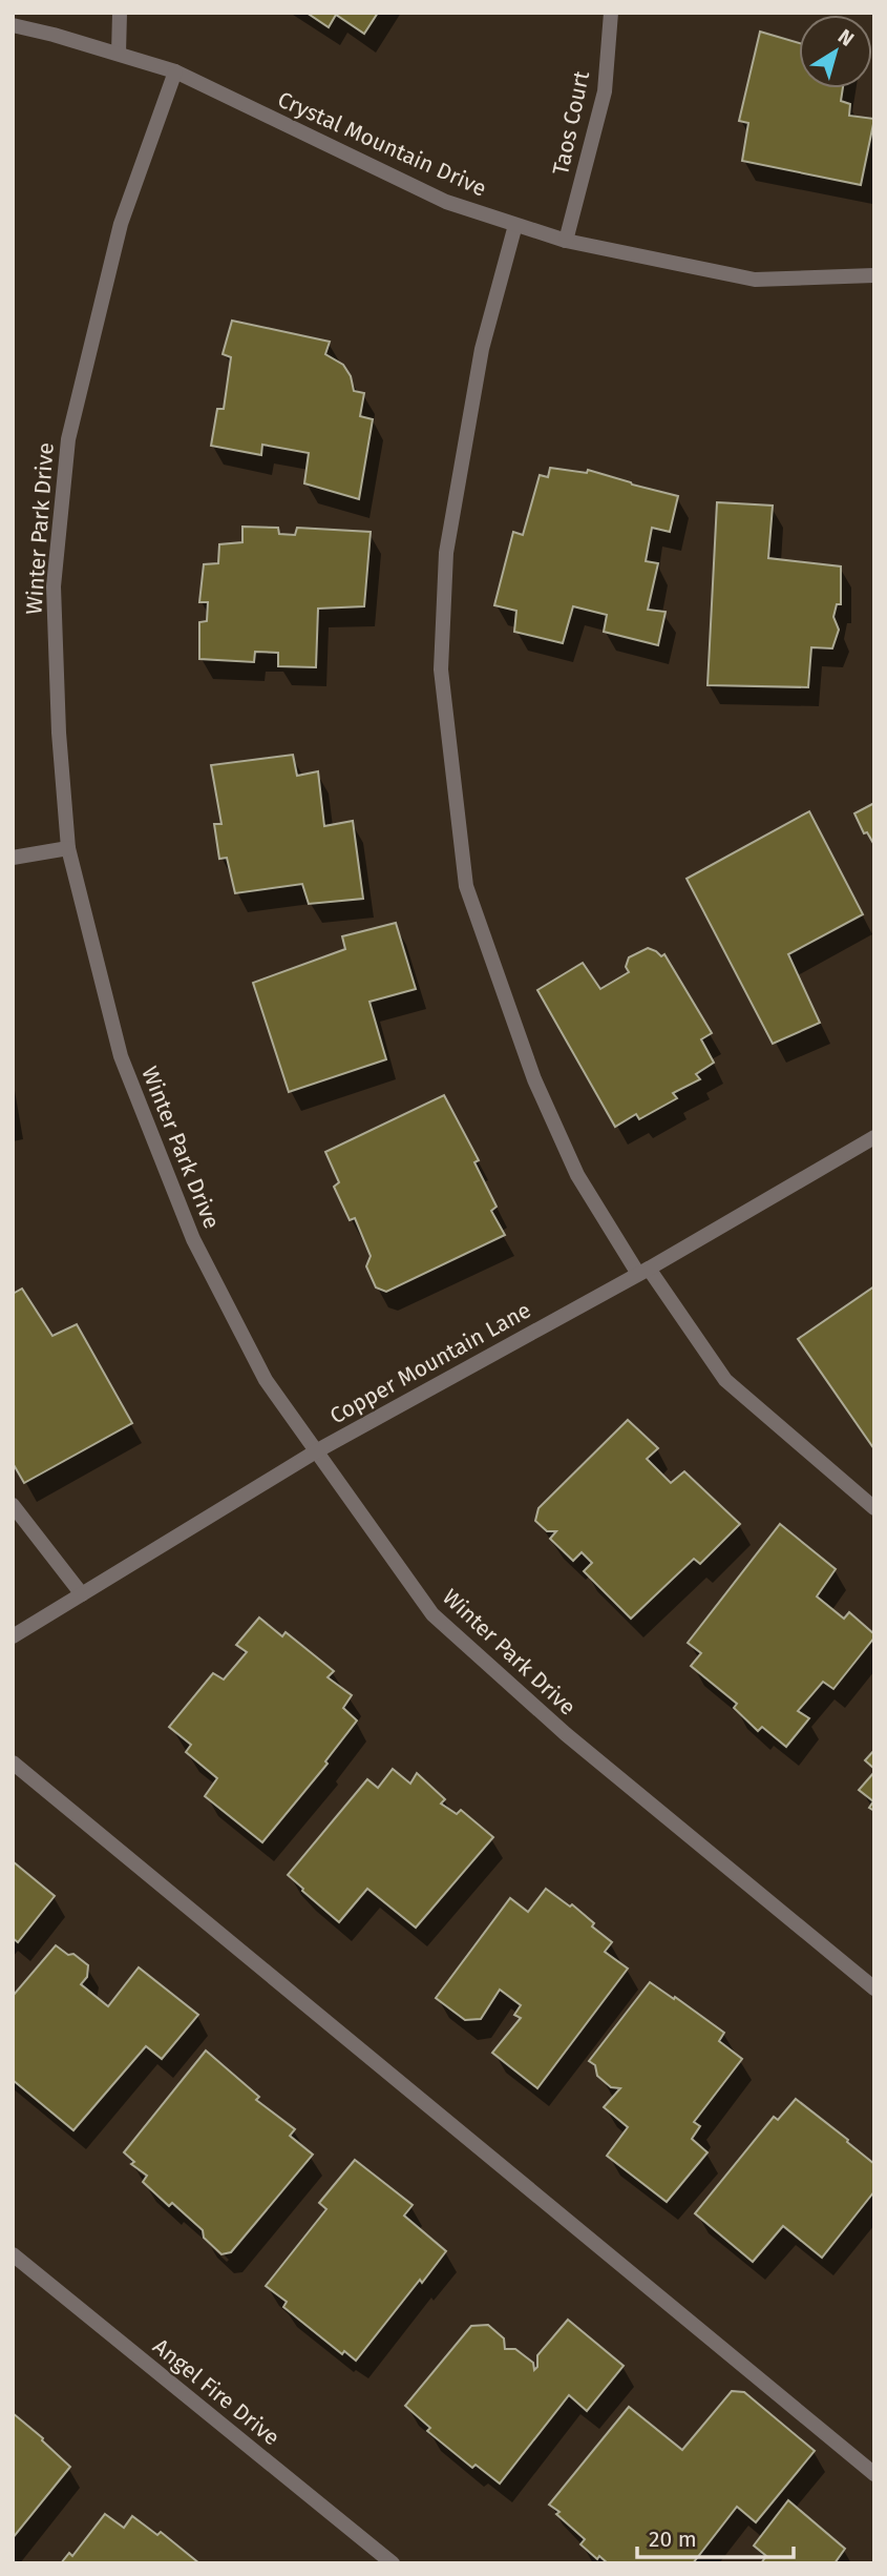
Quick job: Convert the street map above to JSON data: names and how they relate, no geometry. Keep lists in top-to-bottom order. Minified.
{"streets":{"street":["Taos Court","Crystal Mountain Drive","Winter Park Drive","Copper Mountain Lane","Angel Fire Drive"]},"crossings":[["Taos Court","Crystal Mountain Drive"],["Crystal Mountain Drive","Winter Park Drive"],["Winter Park Drive","Copper Mountain Lane"]],"scale_bar":"20 m","north":"top right"}
